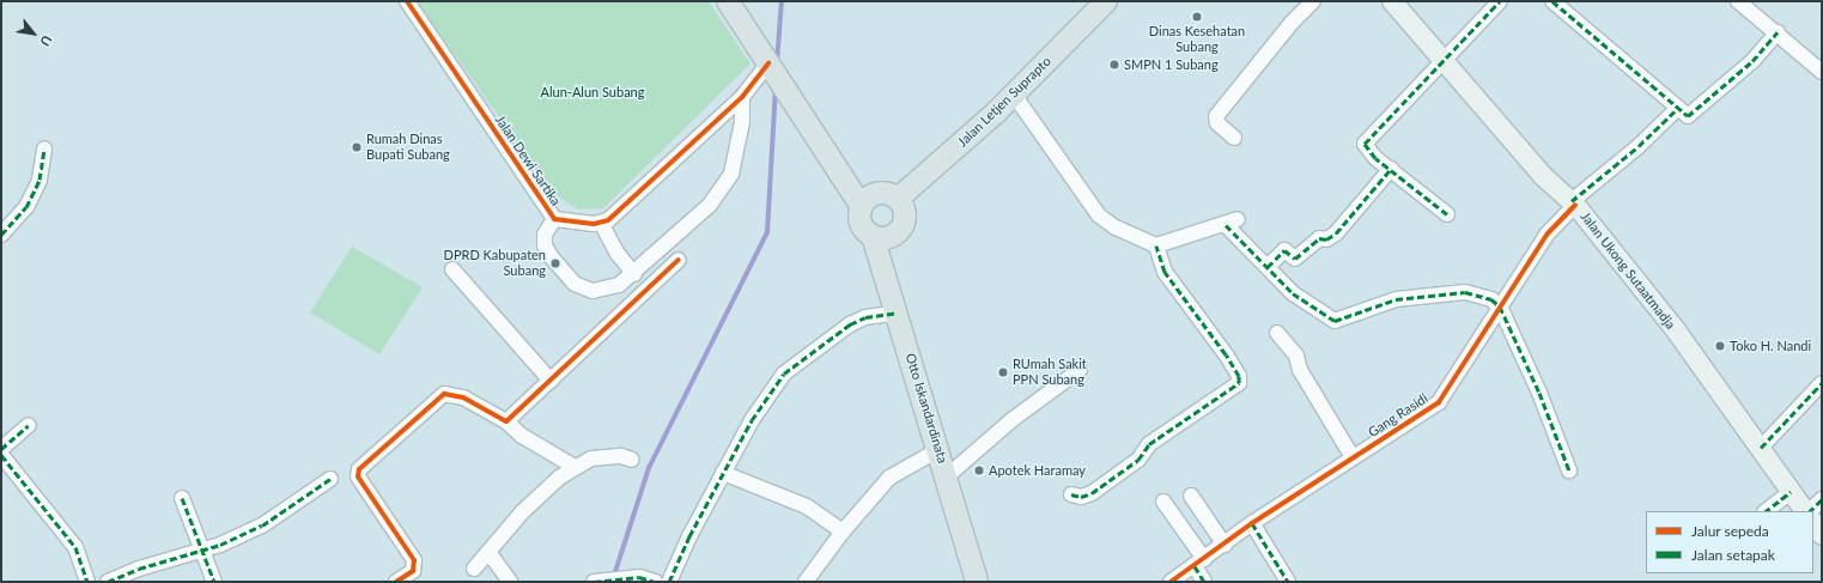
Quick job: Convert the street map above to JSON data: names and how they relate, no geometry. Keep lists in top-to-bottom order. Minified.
{"streets":{"main road":["Jalan Letjen Suprapto","Jalan Ukong Sutaatmadja","Otto Iskandardinata"],"street":["Jalan Dewi Sartika","Gang Rasidi"]},"crossings":[["Jalan Letjen Suprapto","Otto Iskandardinata"],["Jalan Ukong Sutaatmadja","Gang Rasidi"]],"parks":["Alun-Alun Subang"],"places":["Dinas Kesehatan Subang","SMPN 1 Subang","Rumah Dinas Bupati Subang","DPRD Kabupaten Subang","Toko H. Nandi","RUmah Sakit PPN Subang","Apotek Haramay"],"legend":["Jalur sepeda","Jalan setapak"],"north":"bottom right"}
